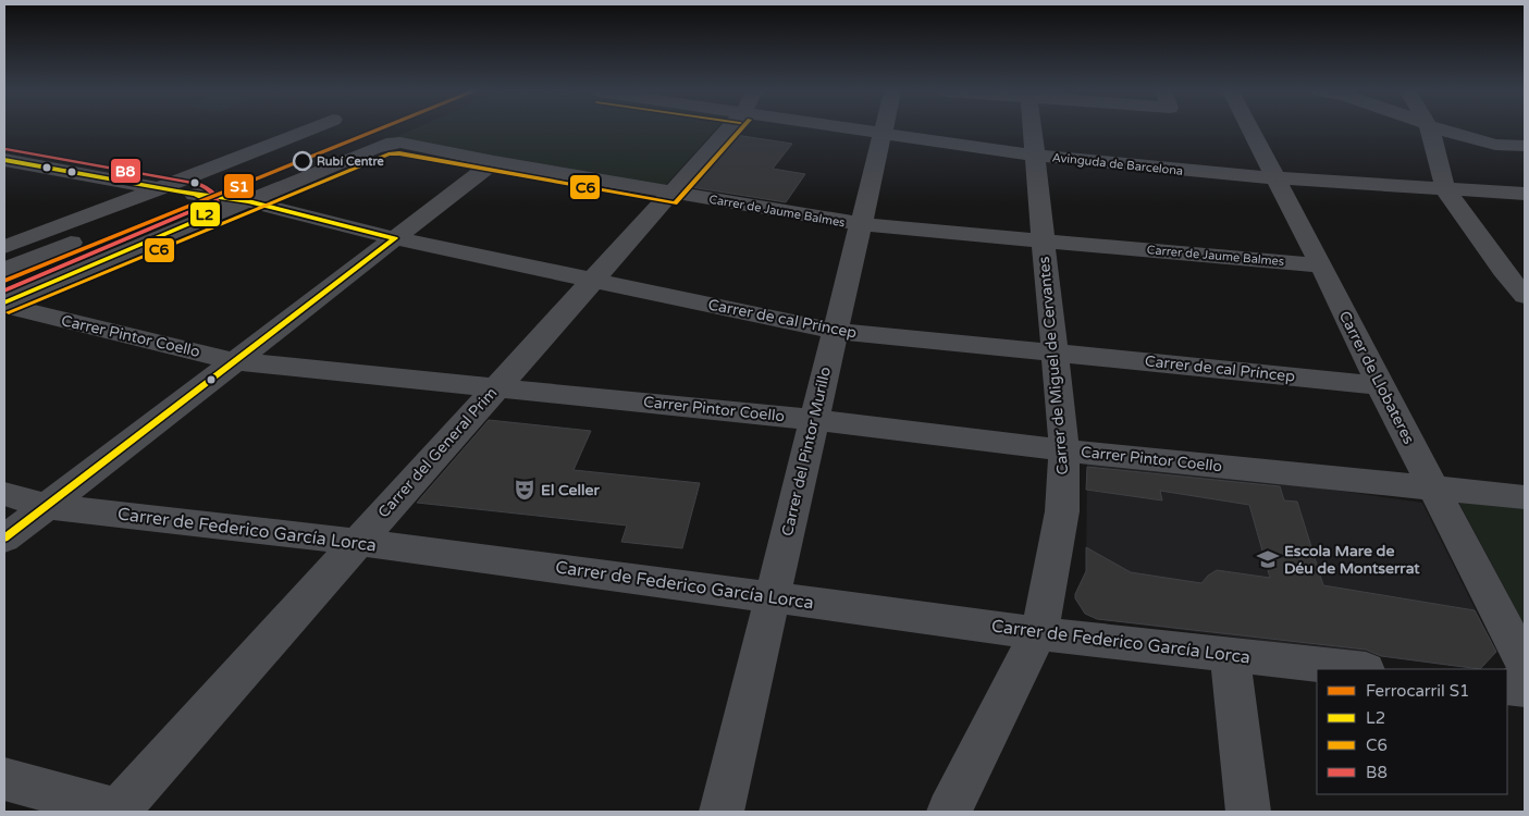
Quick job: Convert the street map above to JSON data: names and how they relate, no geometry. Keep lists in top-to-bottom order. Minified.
{"streets":{"street":["Avinguda de Barcelona","Carrer de Jaume Balmes","Carrer de cal Príncep","Carrer Pintor Coello","Carrer de Miguel de Cervantes","Carrer de Llobateres","Carrer del Pintor Murillo","Carrer del General Prim","Carrer de Federico García Lorca"]},"crossings":[["Avinguda de Barcelona","Carrer de Miguel de Cervantes"],["Avinguda de Barcelona","Carrer de Llobateres"],["Avinguda de Barcelona","Carrer del Pintor Murillo"],["Carrer de Jaume Balmes","Carrer de cal Príncep"],["Carrer de Jaume Balmes","Carrer Pintor Coello"],["Carrer de Jaume Balmes","Carrer de Miguel de Cervantes"],["Carrer de Jaume Balmes","Carrer de Llobateres"],["Carrer de Jaume Balmes","Carrer del Pintor Murillo"],["Carrer de Jaume Balmes","Carrer del General Prim"],["Carrer de cal Príncep","Carrer de Miguel de Cervantes"],["Carrer de cal Príncep","Carrer de Llobateres"],["Carrer de cal Príncep","Carrer del Pintor Murillo"],["Carrer de cal Príncep","Carrer del General Prim"],["Carrer Pintor Coello","Carrer de Miguel de Cervantes"],["Carrer Pintor Coello","Carrer de Llobateres"],["Carrer Pintor Coello","Carrer del Pintor Murillo"],["Carrer Pintor Coello","Carrer del General Prim"],["Carrer de Miguel de Cervantes","Carrer de Federico García Lorca"],["Carrer del Pintor Murillo","Carrer de Federico García Lorca"],["Carrer del General Prim","Carrer de Federico García Lorca"]],"places":{"other":["Rubí Centre"],"theatre":["El Celler"],"school or university":["Escola Mare de Déu de Montserrat"]},"lines":["rail line S1","transit line C6","transit line B8","transit line L2"],"legend":["Ferrocarril S1","L2","C6","B8"]}
